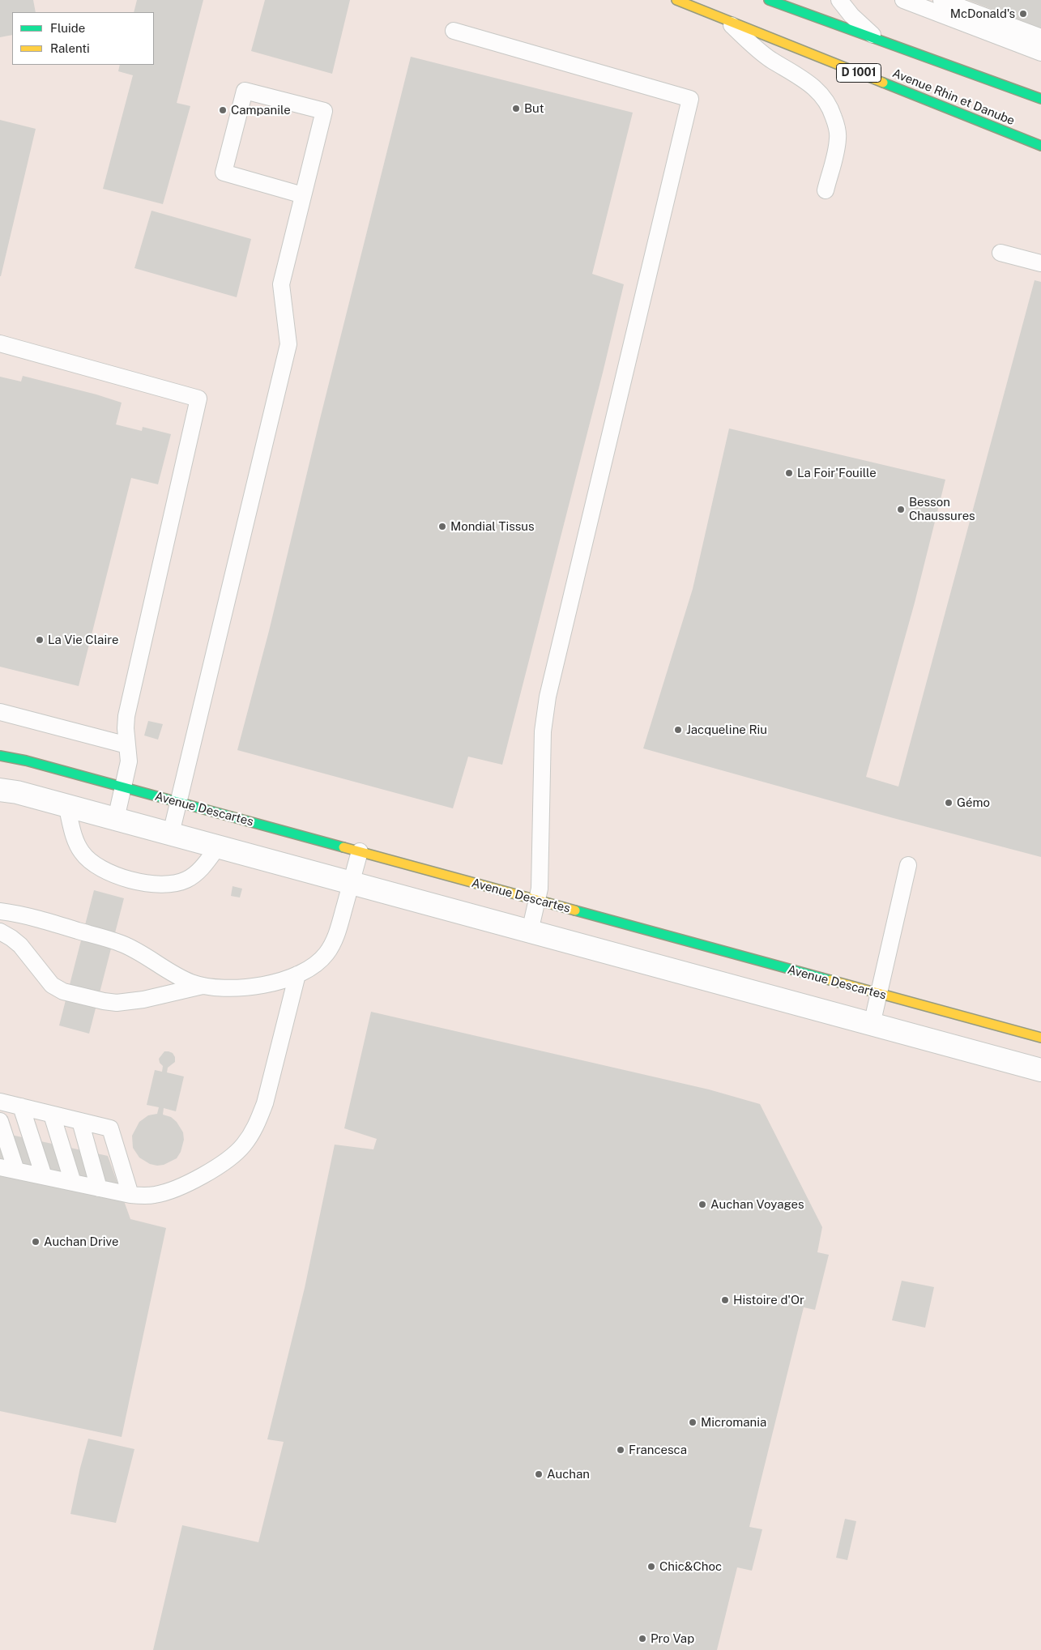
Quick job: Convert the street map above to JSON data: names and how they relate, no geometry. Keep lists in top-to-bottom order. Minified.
{"streets":{"street":["D 1001","Avenue Rhin et Danube","Avenue Descartes"]},"places":["McDonald's","But","Campanile","La Foir'Fouille","Besson Chaussures","Mondial Tissus","La Vie Claire","Jacqueline Riu","Gémo","Auchan Voyages","Auchan Drive","Histoire d'Or","Micromania","Francesca","Auchan","Chic&Choc","Pro Vap"],"legend":["Fluide","Ralenti"]}
